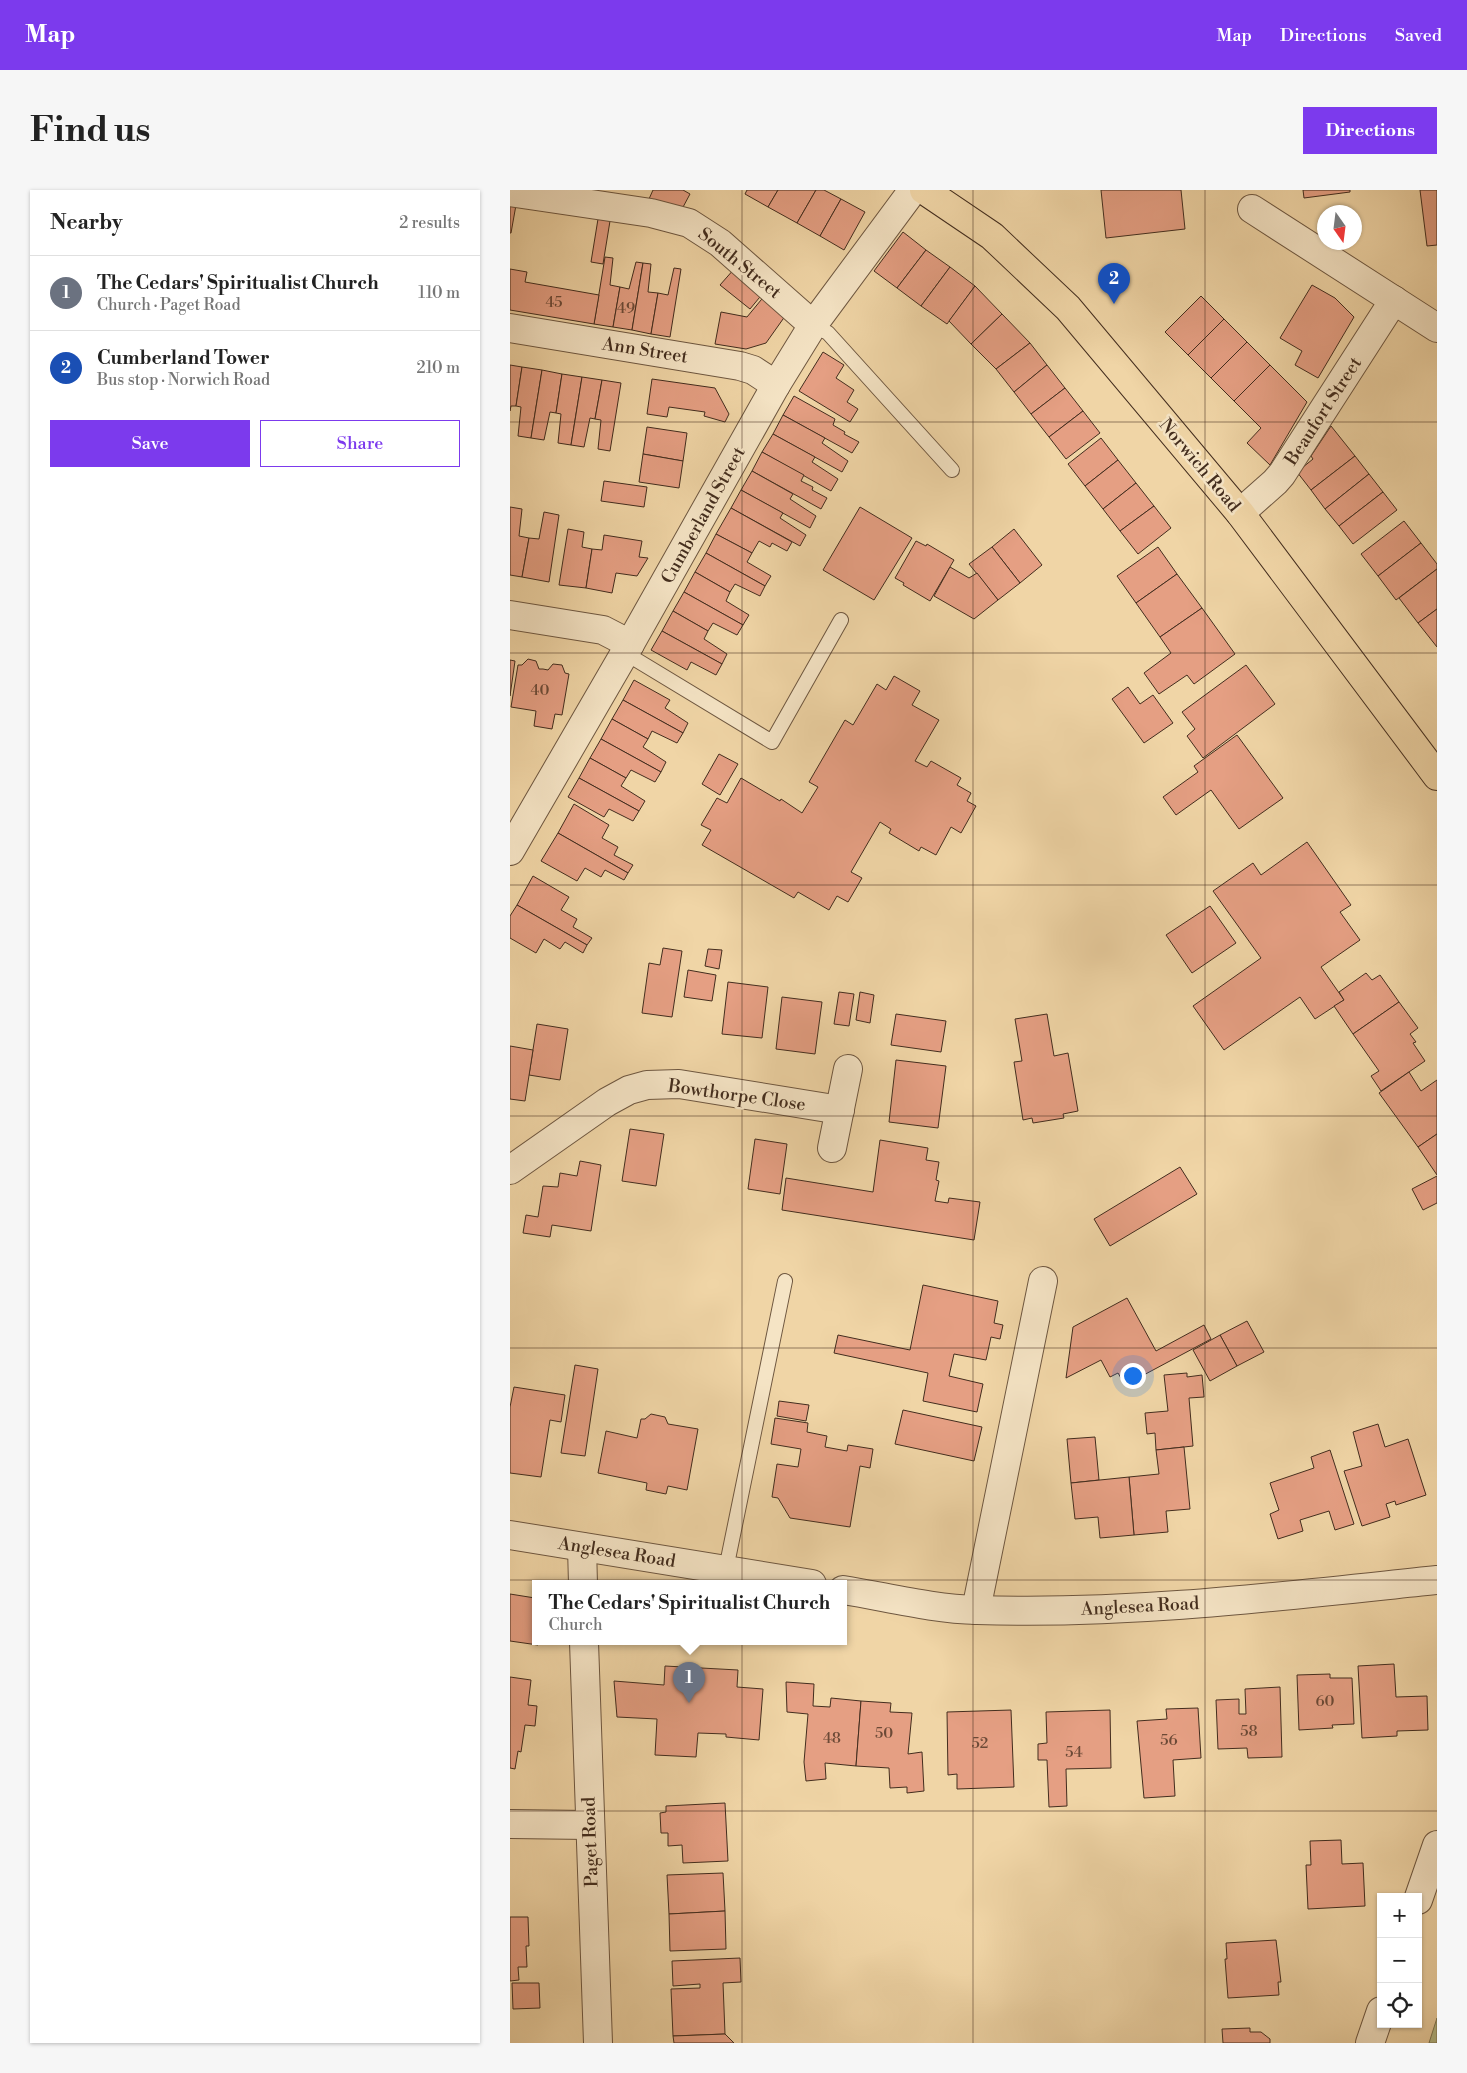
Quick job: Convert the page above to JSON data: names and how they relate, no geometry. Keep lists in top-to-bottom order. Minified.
{"streets":{"main road":["Norwich Road"],"street":["South Street","Ann Street","Beaufort Street","Cumberland Street","Bowthorpe Close","Anglesea Road","Paget Road"]},"crossings":[["South Street","Cumberland Street"],["Ann Street","Cumberland Street"],["Beaufort Street","Norwich Road"]],"house_numbers":["45","49","40","60","58","50","48","56","52","54"],"north":"bottom","page":{"header":"Map","nav":["Map","Directions","Saved"],"buttons":["Directions",["Save","Share"]],"title":"Find us","heading":["Nearby","2 results"],"list":[{"mark":"1","name":"The Cedars' Spiritualist Church","note":"Church · Paget Road","value":"110 m"},{"mark":"2","name":"Cumberland Tower","note":"Bus stop · Norwich Road","value":"210 m"}],"pins":["2","1"],"popup":["The Cedars' Spiritualist Church","Church"],"map_buttons":["+","−"]}}
